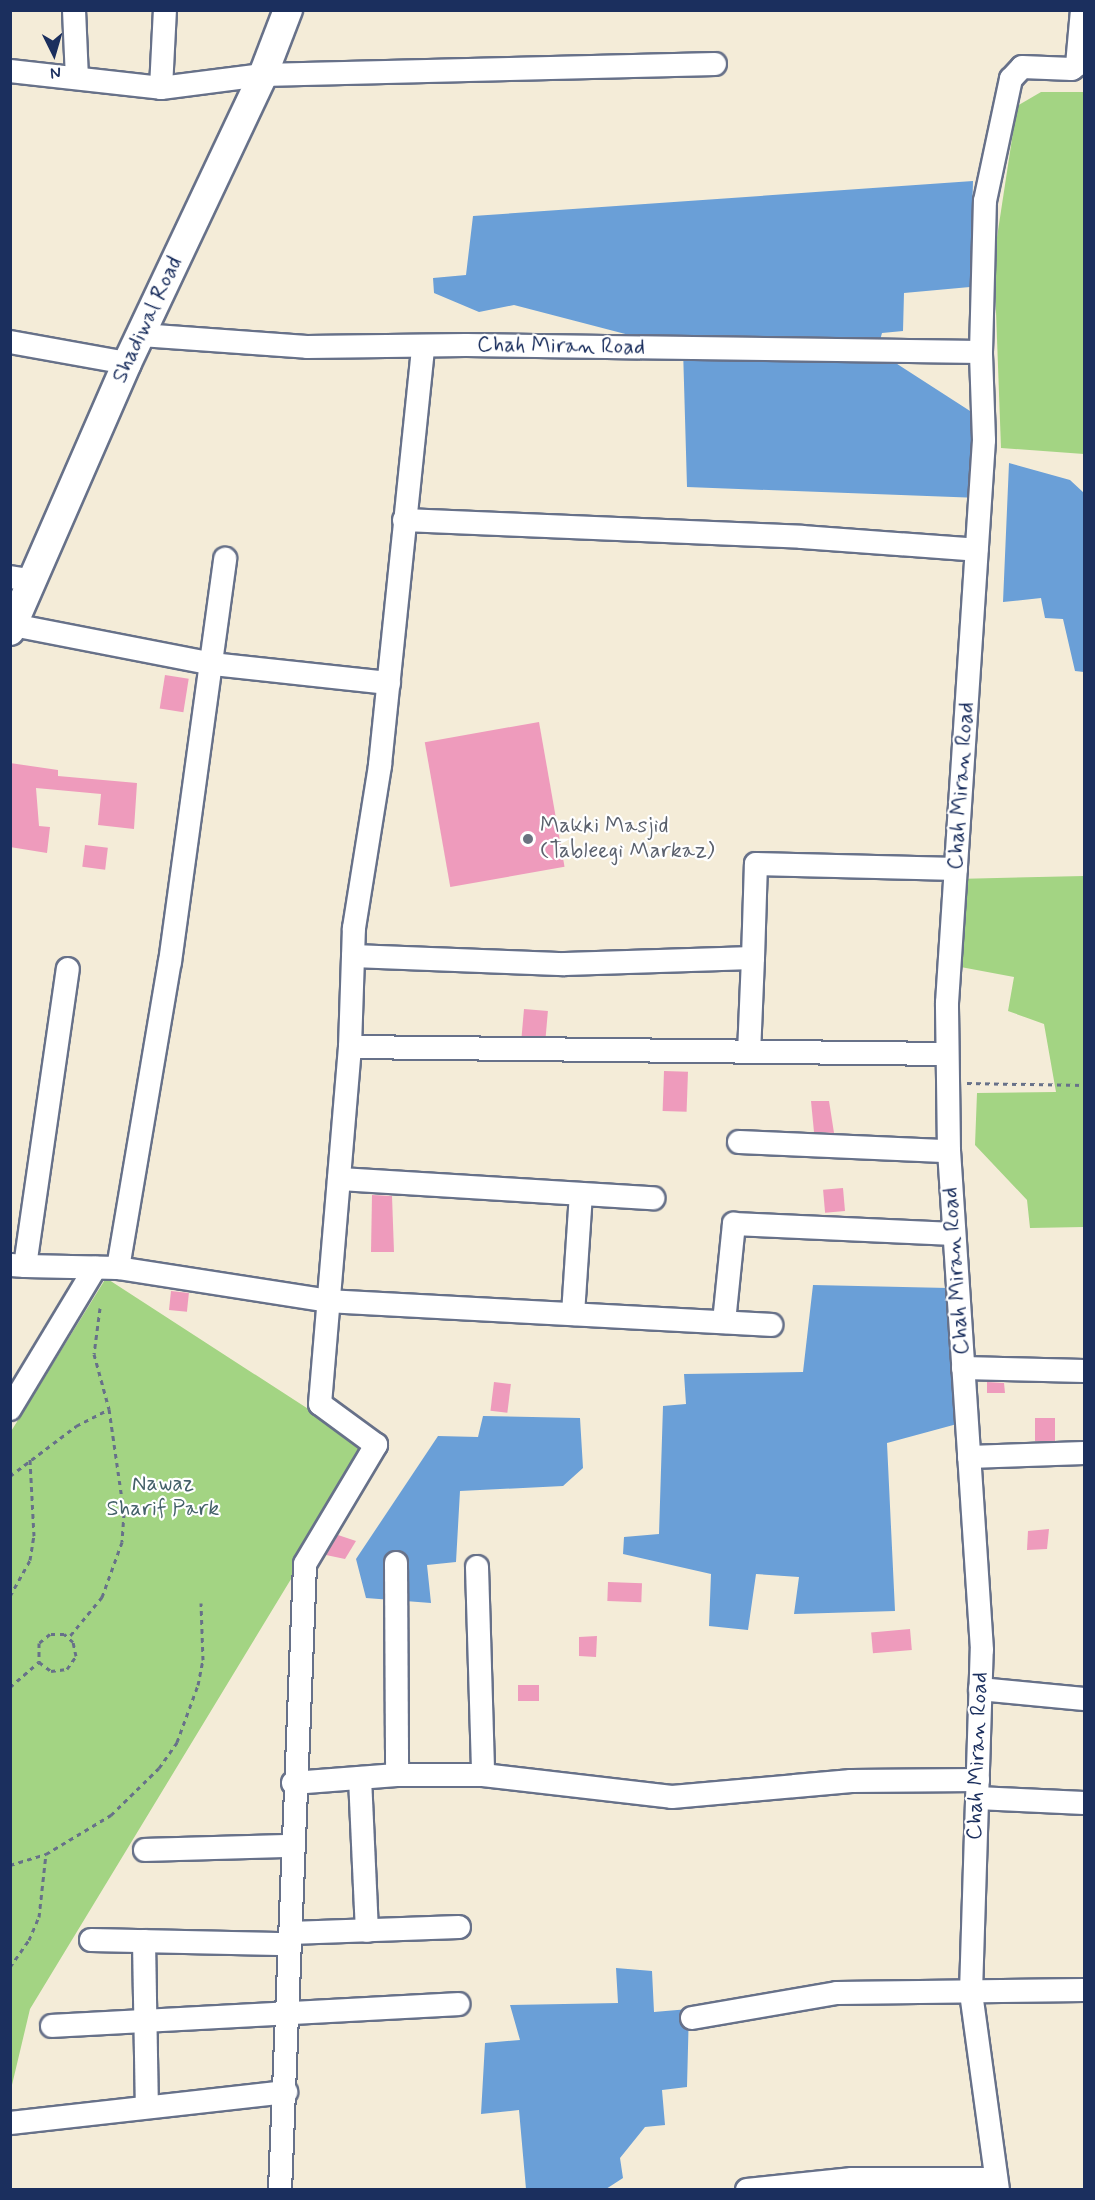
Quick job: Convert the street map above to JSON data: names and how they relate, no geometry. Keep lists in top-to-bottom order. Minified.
{"streets":{"main road":["Shadiwal Road"],"street":["Chah Miran Road"]},"crossings":[["Shadiwal Road","Chah Miran Road"]],"parks":["Nawaz Sharif Park"],"places":["Makki Masjid (Tableegi Markaz)"],"north":"bottom"}
